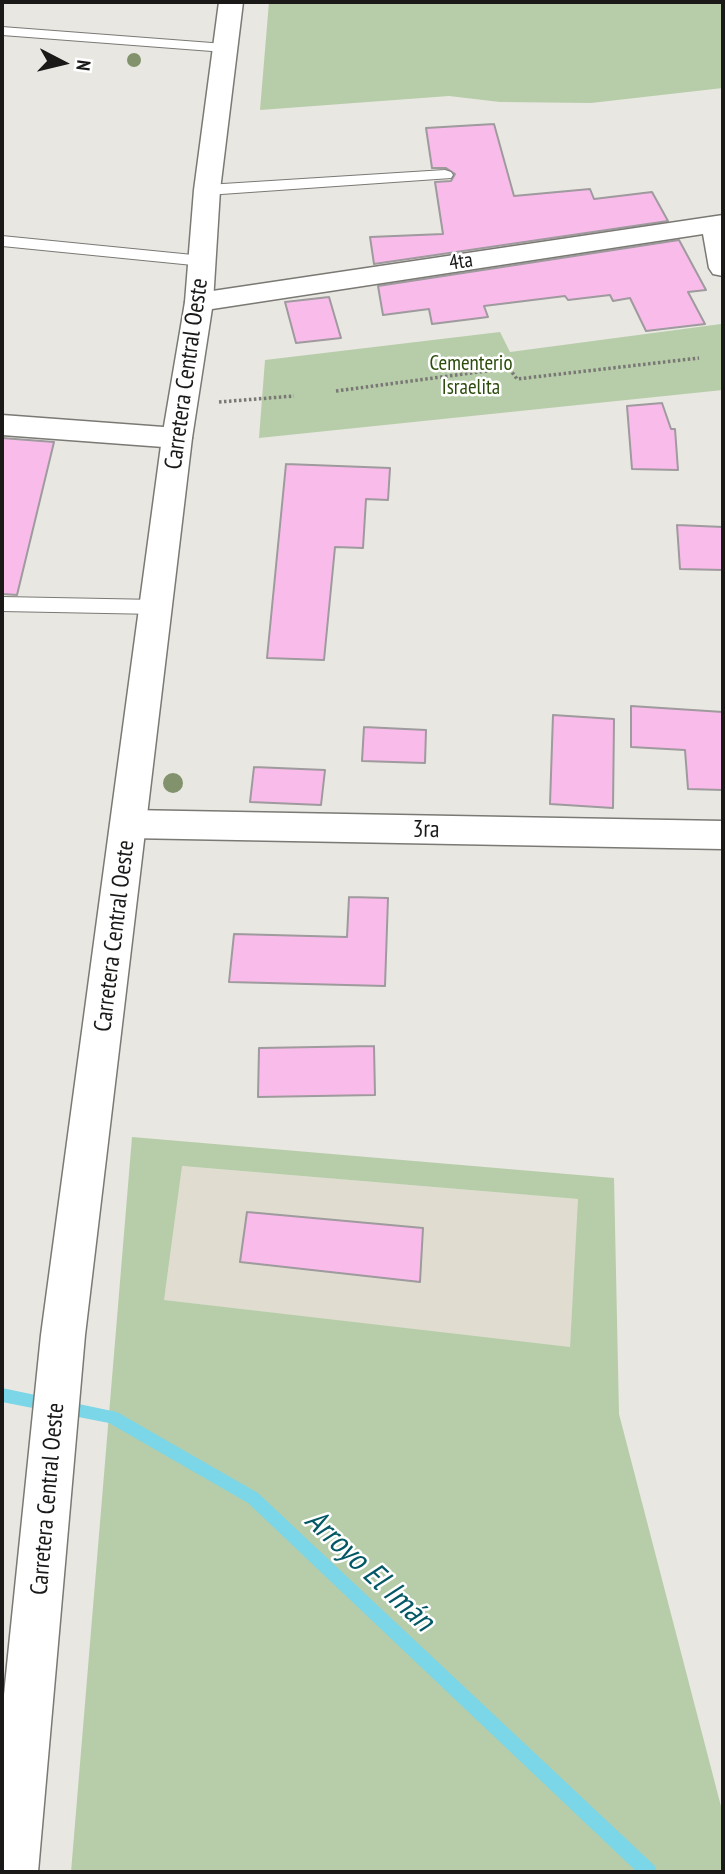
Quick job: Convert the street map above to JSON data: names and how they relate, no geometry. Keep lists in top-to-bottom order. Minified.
{"streets":{"main road":["4ta","Carretera Central Oeste","3ra"]},"crossings":[["4ta","Carretera Central Oeste"],["Carretera Central Oeste","3ra"]],"water":["Arroyo El Imán"],"parks":["Cementerio Israelita"],"north":"right"}
